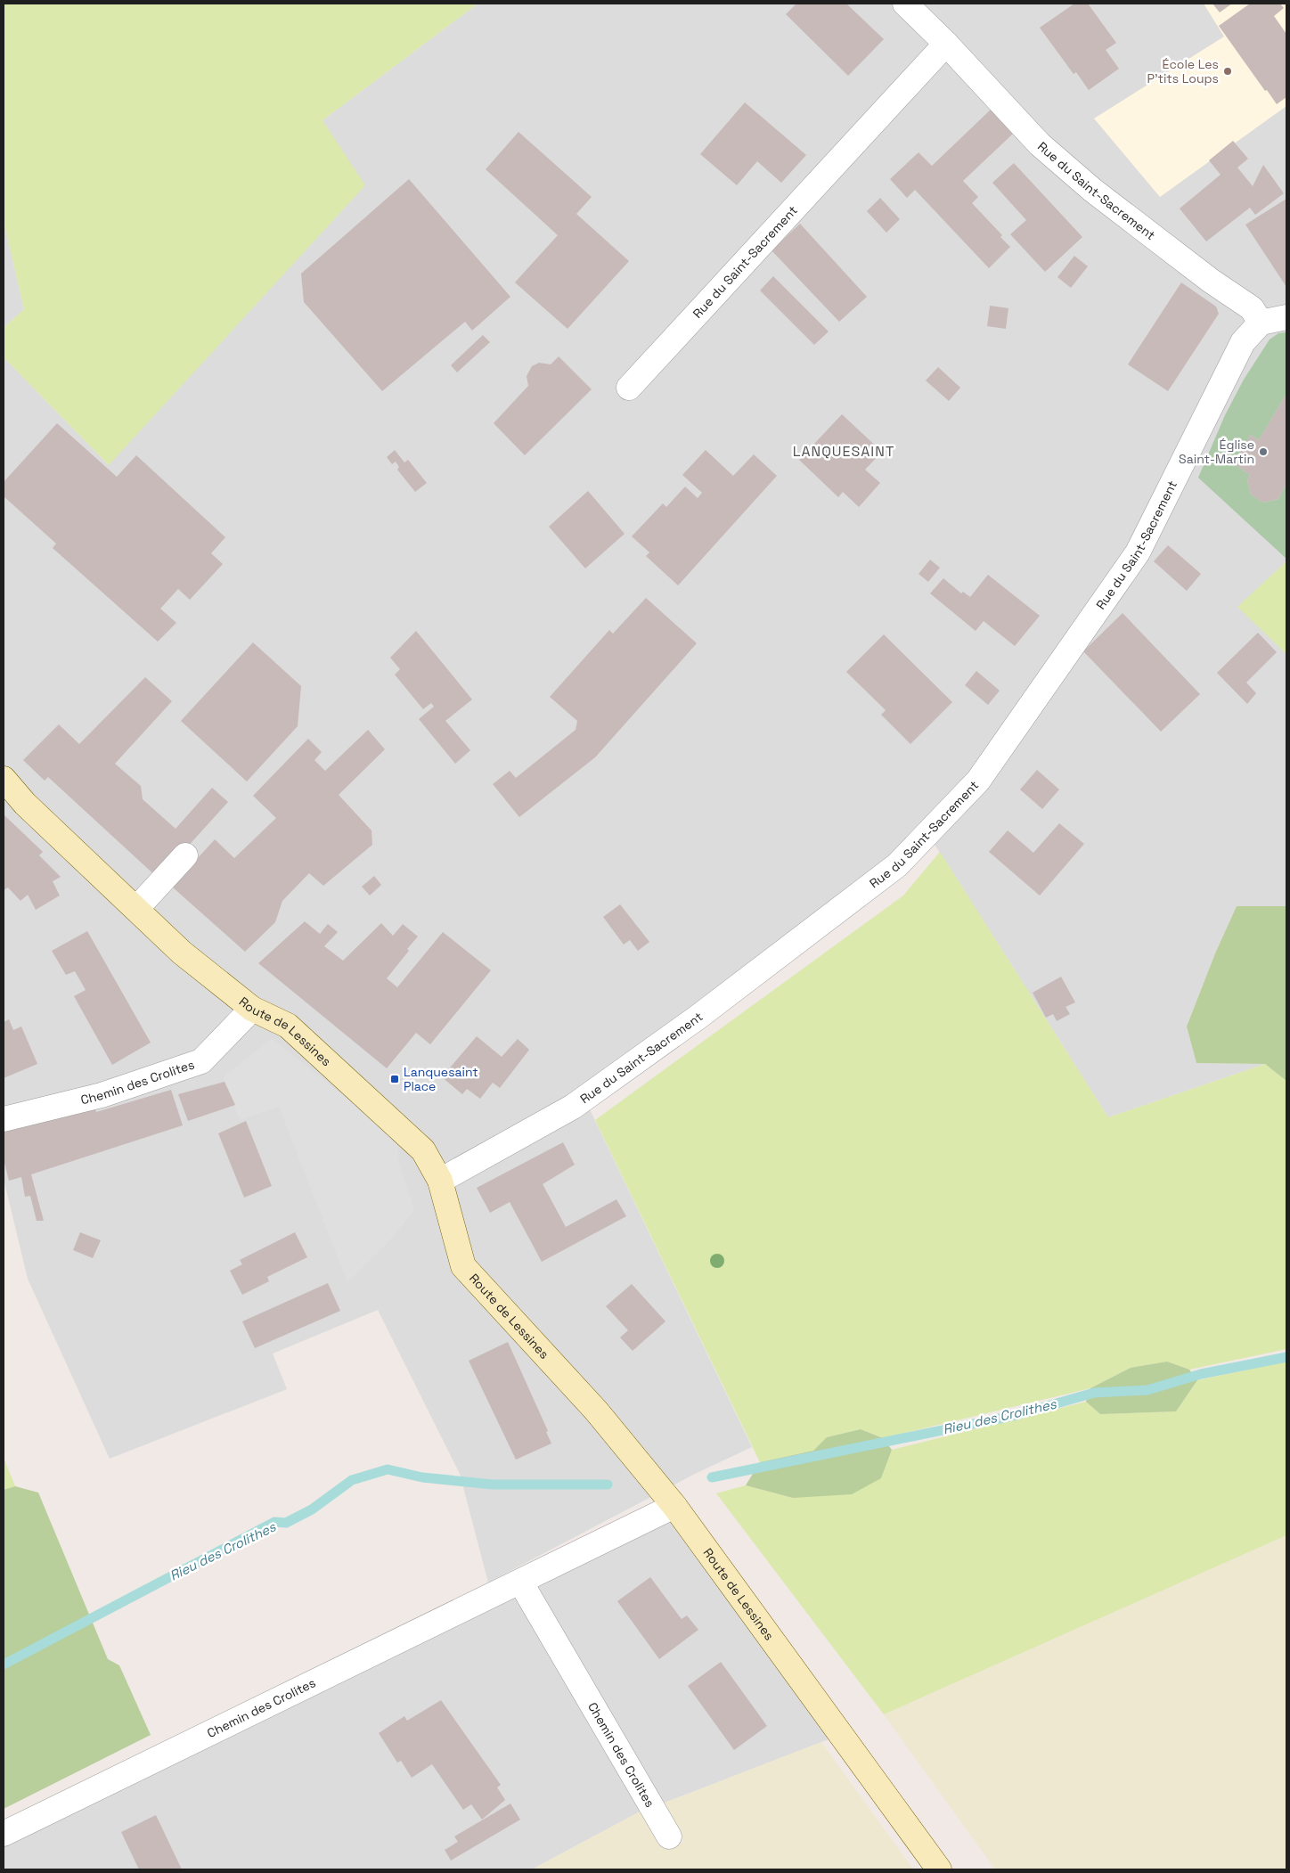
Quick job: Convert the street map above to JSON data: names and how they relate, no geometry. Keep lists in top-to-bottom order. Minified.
{"streets":{"main road":["Route de Lessines"],"street":["Rue du Saint-Sacrement","Chemin des Crolites"]},"crossings":[["Rue du Saint-Sacrement","Route de Lessines"],["Route de Lessines","Chemin des Crolites"]],"districts":["LANQUESAINT"],"water":["Rieu des Crolithes"],"places":{"other":["École Les P'tits Loups","Église Saint-Martin"],"transit":["Lanquesaint Place"]}}
